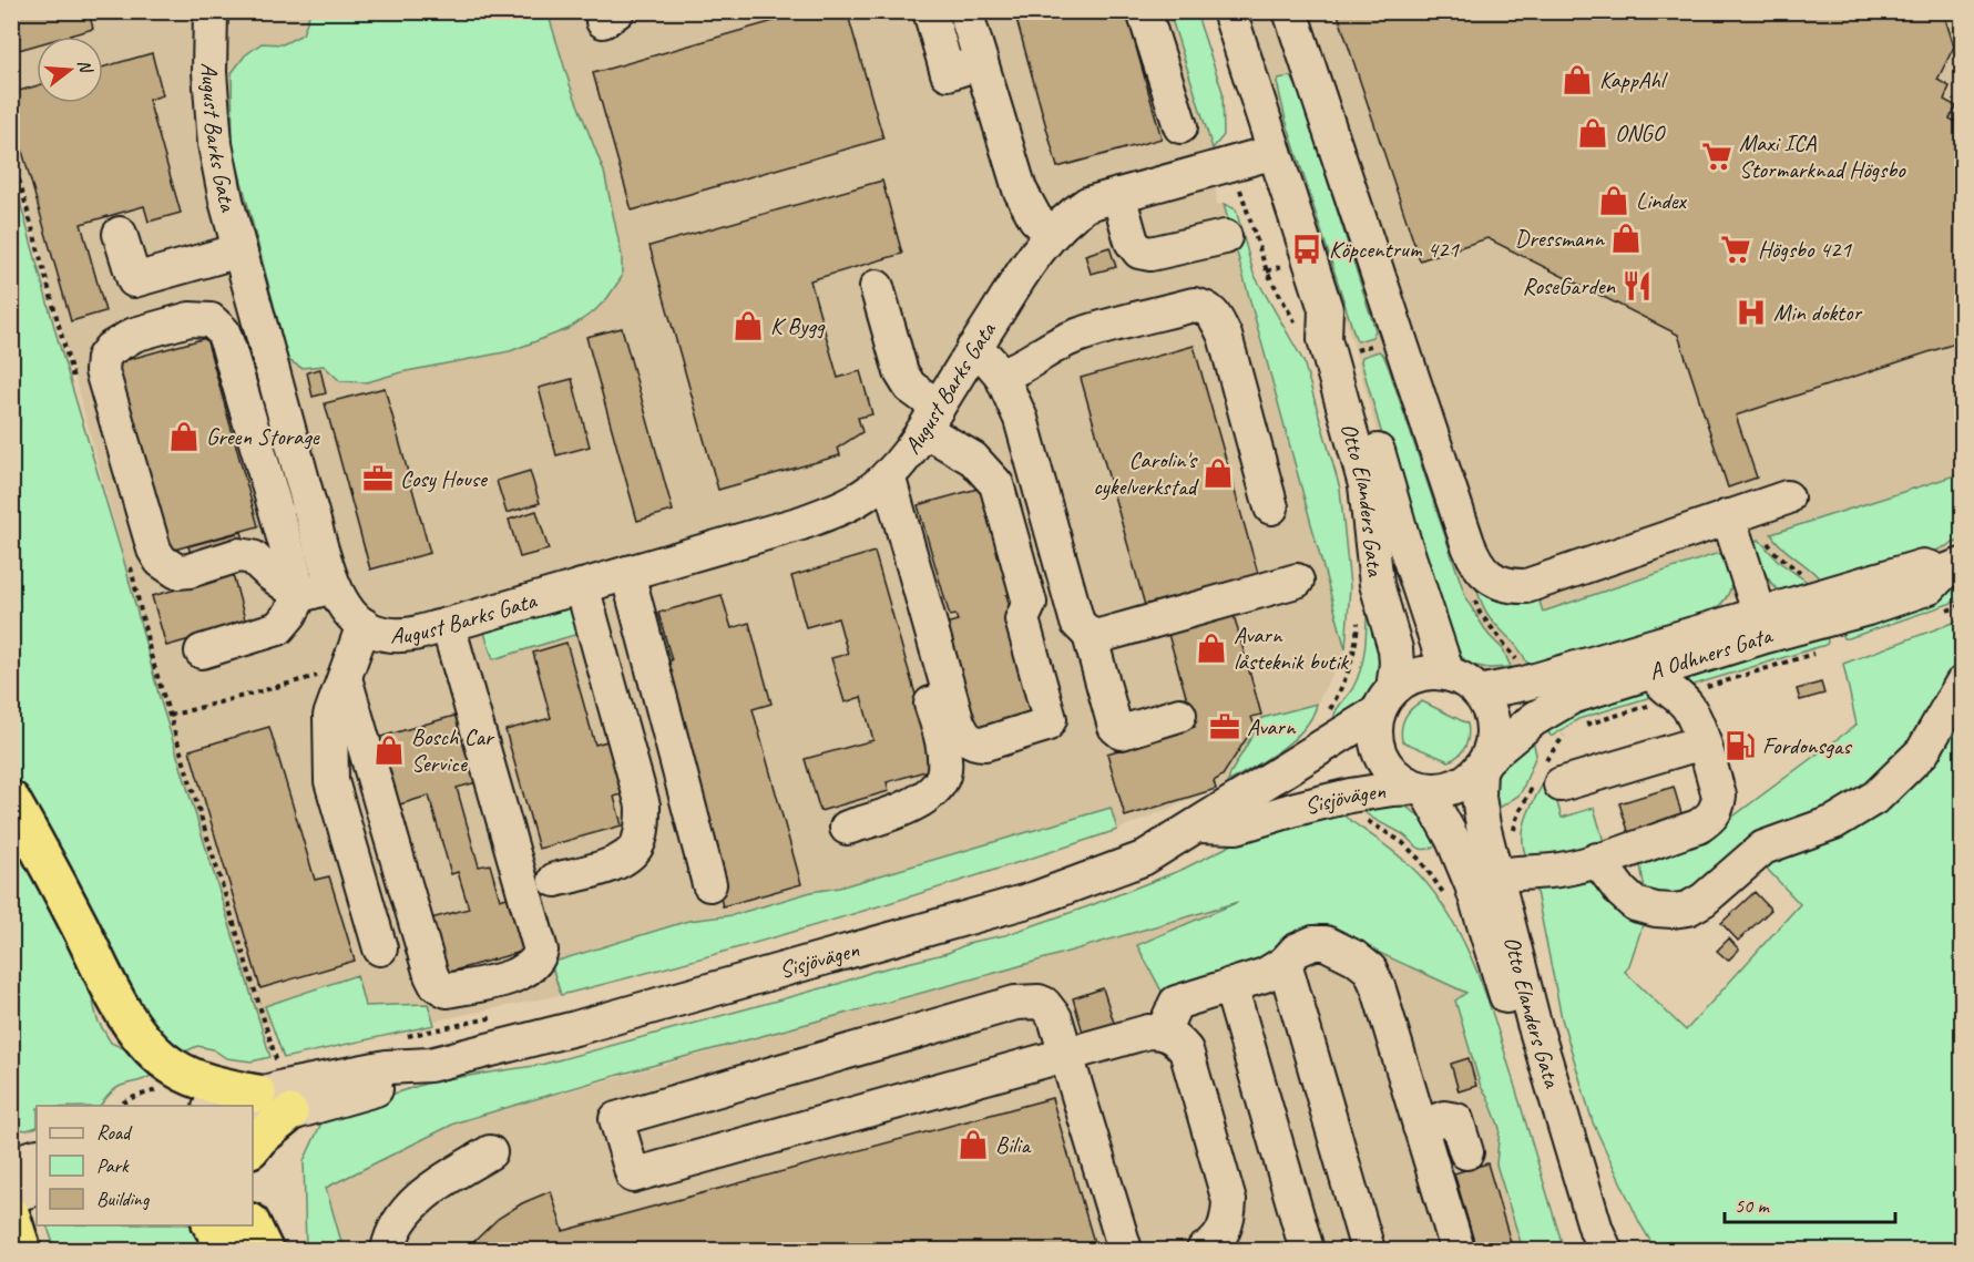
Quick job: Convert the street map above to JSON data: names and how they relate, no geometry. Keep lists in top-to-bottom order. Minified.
{"streets":{"street":["August Barks Gata","Otto Elanders Gata","A Odhners Gata","Sisjövägen"]},"crossings":[["August Barks Gata","Otto Elanders Gata"],["Otto Elanders Gata","A Odhners Gata"],["Otto Elanders Gata","Sisjövägen"],["A Odhners Gata","Sisjövägen"]],"places":{"shop":["KappAhl","ONGO","Lindex","Dressmann","K Bygg","Green Storage","Carolin's cykelverkstad","Avarn låsteknik butik","Bosch Car Service","Bilia"],"supermarket":["Maxi ICA Stormarknad Högsbo","Högsbo 421"],"bus stop":["Köpcentrum 421"],"restaurant":["RoseGarden"],"hospital":["Min doktor"],"office":["Cosy House","Avarn"],"fuel station":["Fordonsgas"]},"legend":["Road","Park","Building"],"scale_bar":"50 m","north":"right"}
